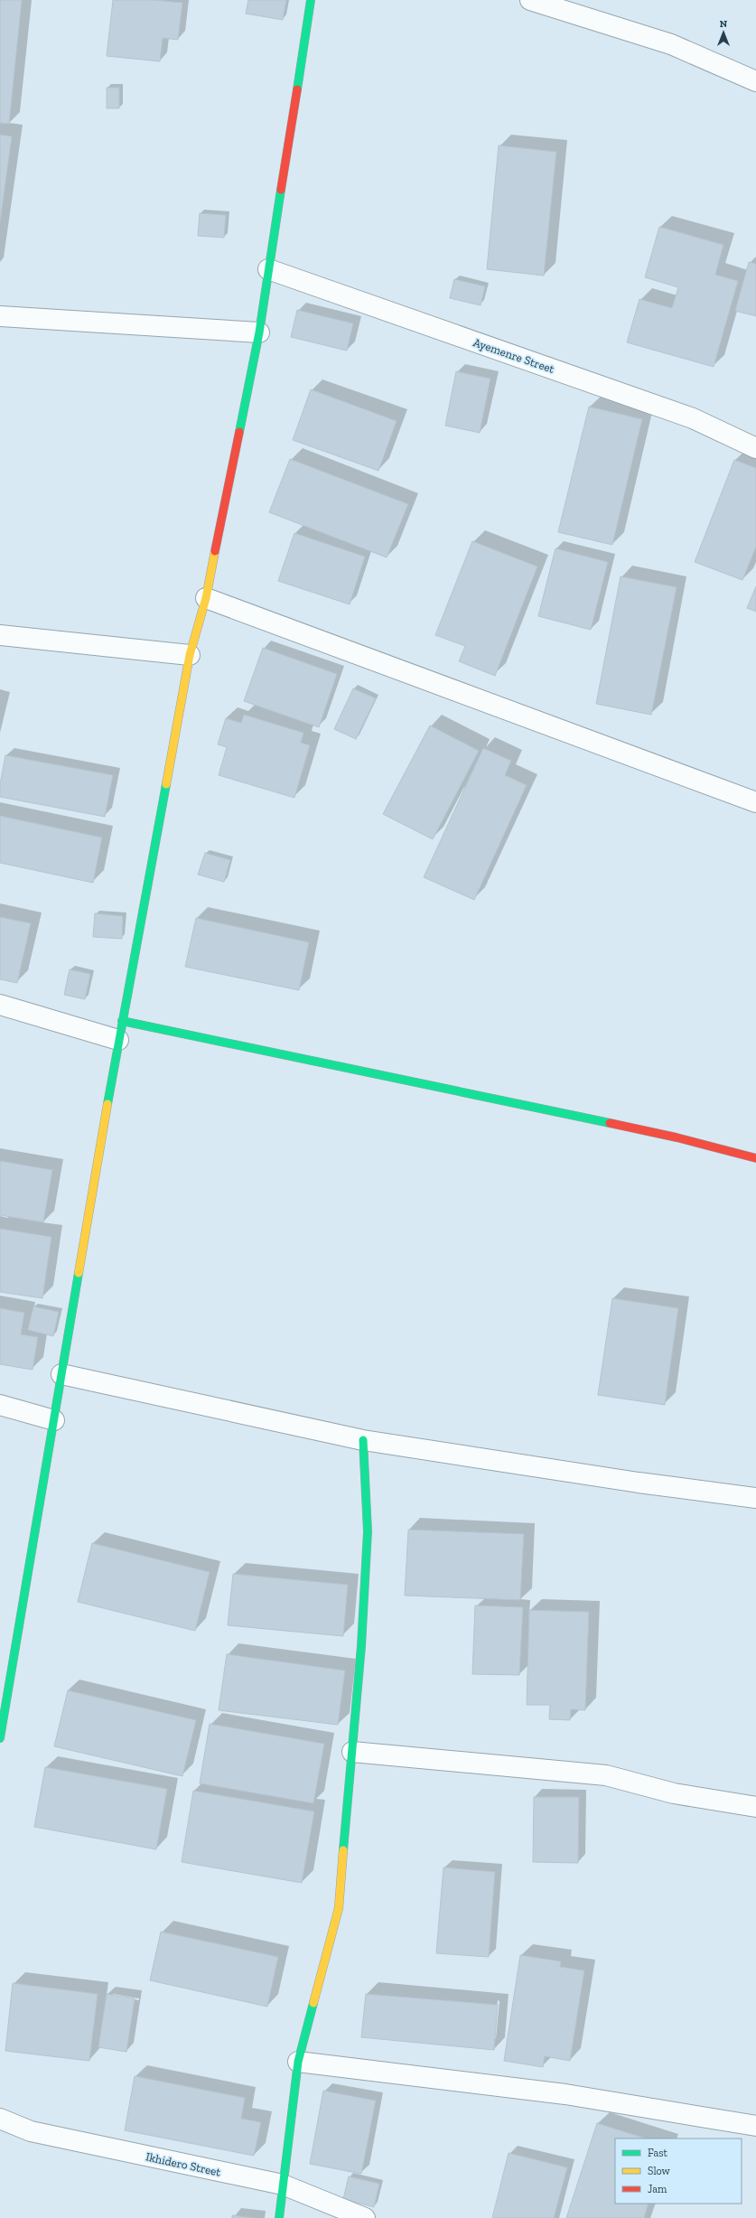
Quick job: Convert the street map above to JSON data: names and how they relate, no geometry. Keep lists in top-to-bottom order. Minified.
{"streets":{"street":["Ayemenre Street","Ikhidero Street"]},"legend":["Fast","Slow","Jam"],"north":"top"}
